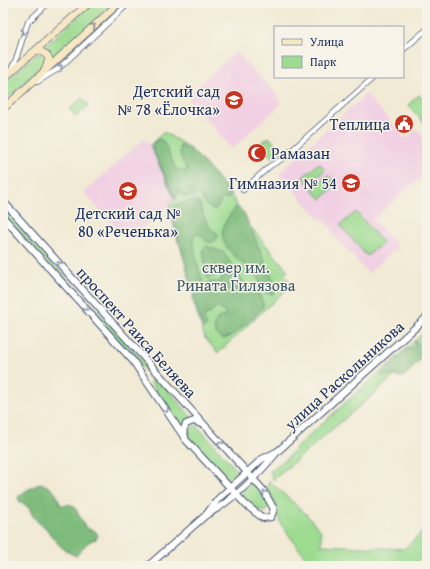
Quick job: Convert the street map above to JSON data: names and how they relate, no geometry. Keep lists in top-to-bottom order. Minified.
{"streets":{"street":["проспект Раиса Беляева","улица Раскольникова"]},"crossings":[["проспект Раиса Беляева","улица Раскольникова"]],"parks":["сквер им. Рината Гилязова"],"places":{"school or university":["Детский сад № 78 «Ёлочка»","Гимназия № 54","Детский сад № 80 «Реченька»"],"public building":["Теплица"],"mosque":["Рамазан"]},"legend":["Улица","Парк"]}
